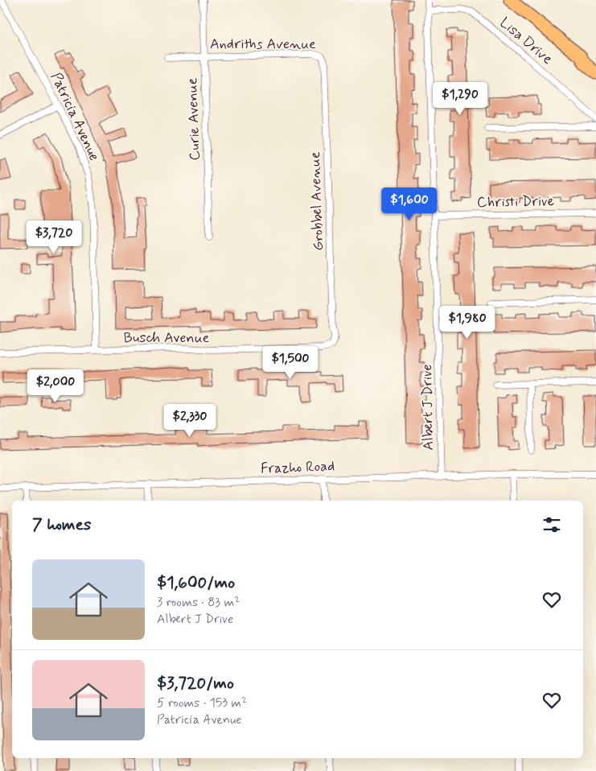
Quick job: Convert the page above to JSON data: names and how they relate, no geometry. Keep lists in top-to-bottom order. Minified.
{"streets":{"street":["Lisa Drive","Andriths Avenue","Patricia Avenue","Curie Avenue","Grobbel Avenue","Christi Drive","Busch Avenue","Albert J Drive","Frazho Road"]},"crossings":[["Lisa Drive","Albert J Drive"],["Andriths Avenue","Curie Avenue"],["Andriths Avenue","Grobbel Avenue"],["Patricia Avenue","Busch Avenue"],["Grobbel Avenue","Busch Avenue"],["Christi Drive","Albert J Drive"],["Albert J Drive","Frazho Road"]],"page":{"price":["$1,290","$1,600","$3,720","$1,980","$1,500","$2,000","$2,330"],"heading":"7 homes","list":[{"name":"$1,600/mo","note":"3 rooms · 83 m² · Albert J Drive"},{"name":"$3,720/mo","note":"5 rooms · 153 m² · Patricia Avenue"}]}}
